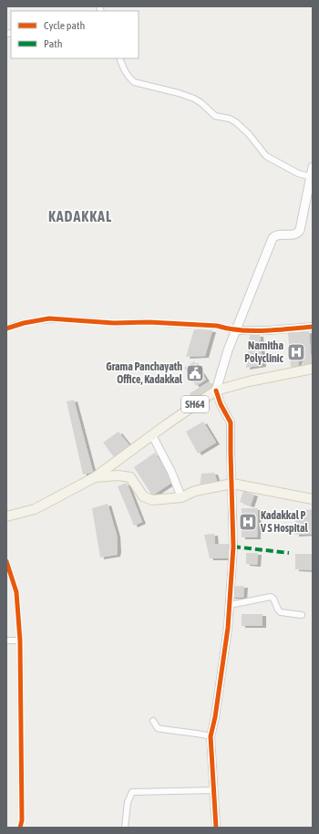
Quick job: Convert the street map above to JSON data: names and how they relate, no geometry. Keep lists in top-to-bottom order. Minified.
{"streets":{"main road":["SH64"]},"districts":["KADAKKAL"],"places":{"hospital":["Namitha Polyclinic","Kadakkal P V S Hospital"],"public building":["Grama Panchayath Office, Kadakkal"]},"legend":["Cycle path","Path"]}
